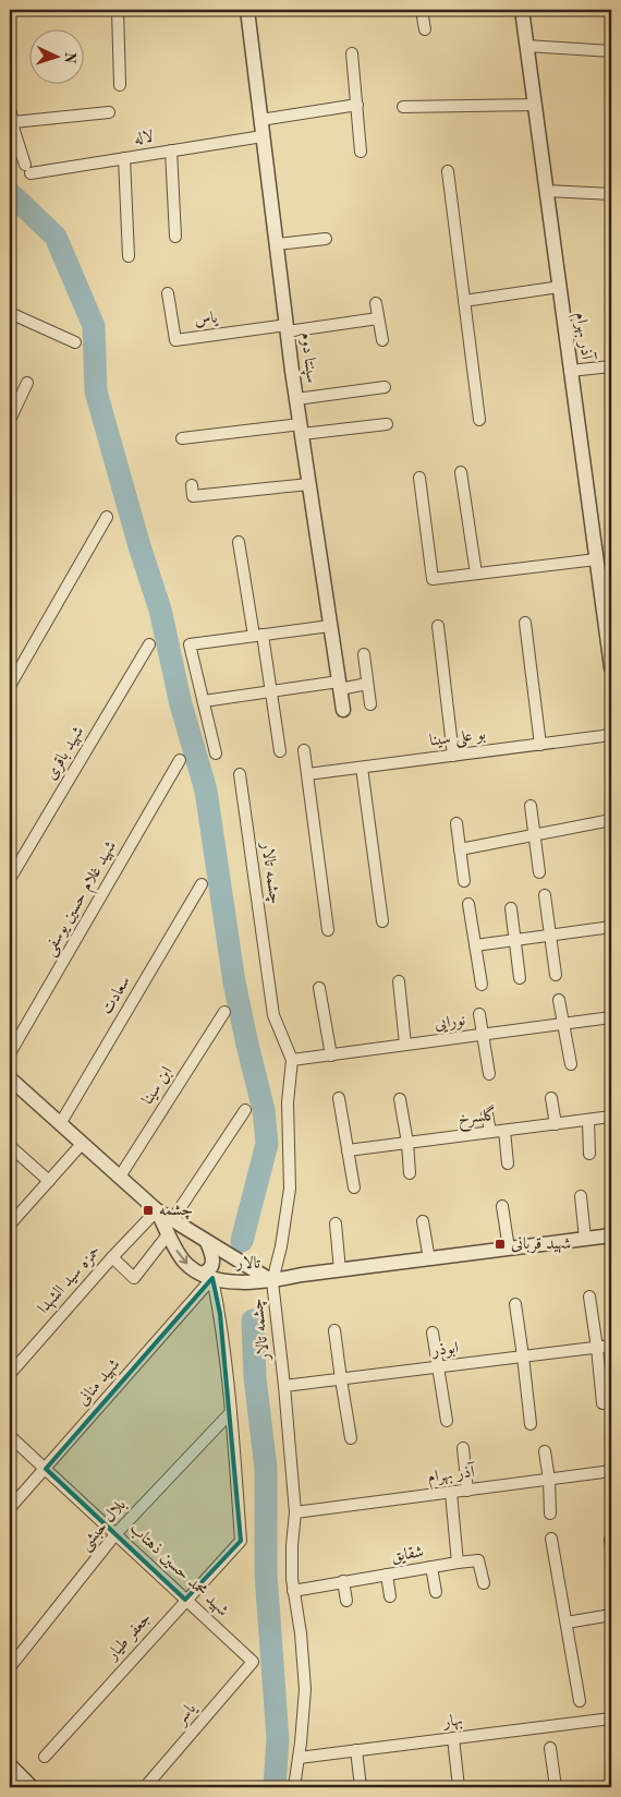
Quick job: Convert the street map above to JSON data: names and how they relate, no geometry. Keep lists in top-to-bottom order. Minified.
{"streets":{"street":["لاله","یاس","آذر بهرام","سپنتا دوم","بو علی سینا","شهید باقری","چشمه تالار","شهید غلام حسین یوسفی","سعادت","نورایی","ابن سینا","گلسرخ","تالار","حمزه سید الشهدا","ابوذر","شهید منانی","بلال حبشی","شقایق","شهید محمد حسین ذهتاب","جعفر طیار","یاسر","بهار"]},"crossings":[["لاله","سپنتا دوم"],["یاس","سپنتا دوم"],["آذر بهرام","چشمه تالار"],["چشمه تالار","نورایی"],["چشمه تالار","تالار"],["چشمه تالار","ابوذر"],["چشمه تالار","شقایق"],["چشمه تالار","بهار"],["تالار","شهید منانی"],["شهید منانی","شهید محمد حسین ذهتاب"],["بلال حبشی","شهید محمد حسین ذهتاب"],["بلال حبشی","جعفر طیار"],["شهید محمد حسین ذهتاب","جعفر طیار"],["شهید محمد حسین ذهتاب","یاسر"]],"places":{"transit":["چشمه","شهید قربانی"]},"north":"right"}
